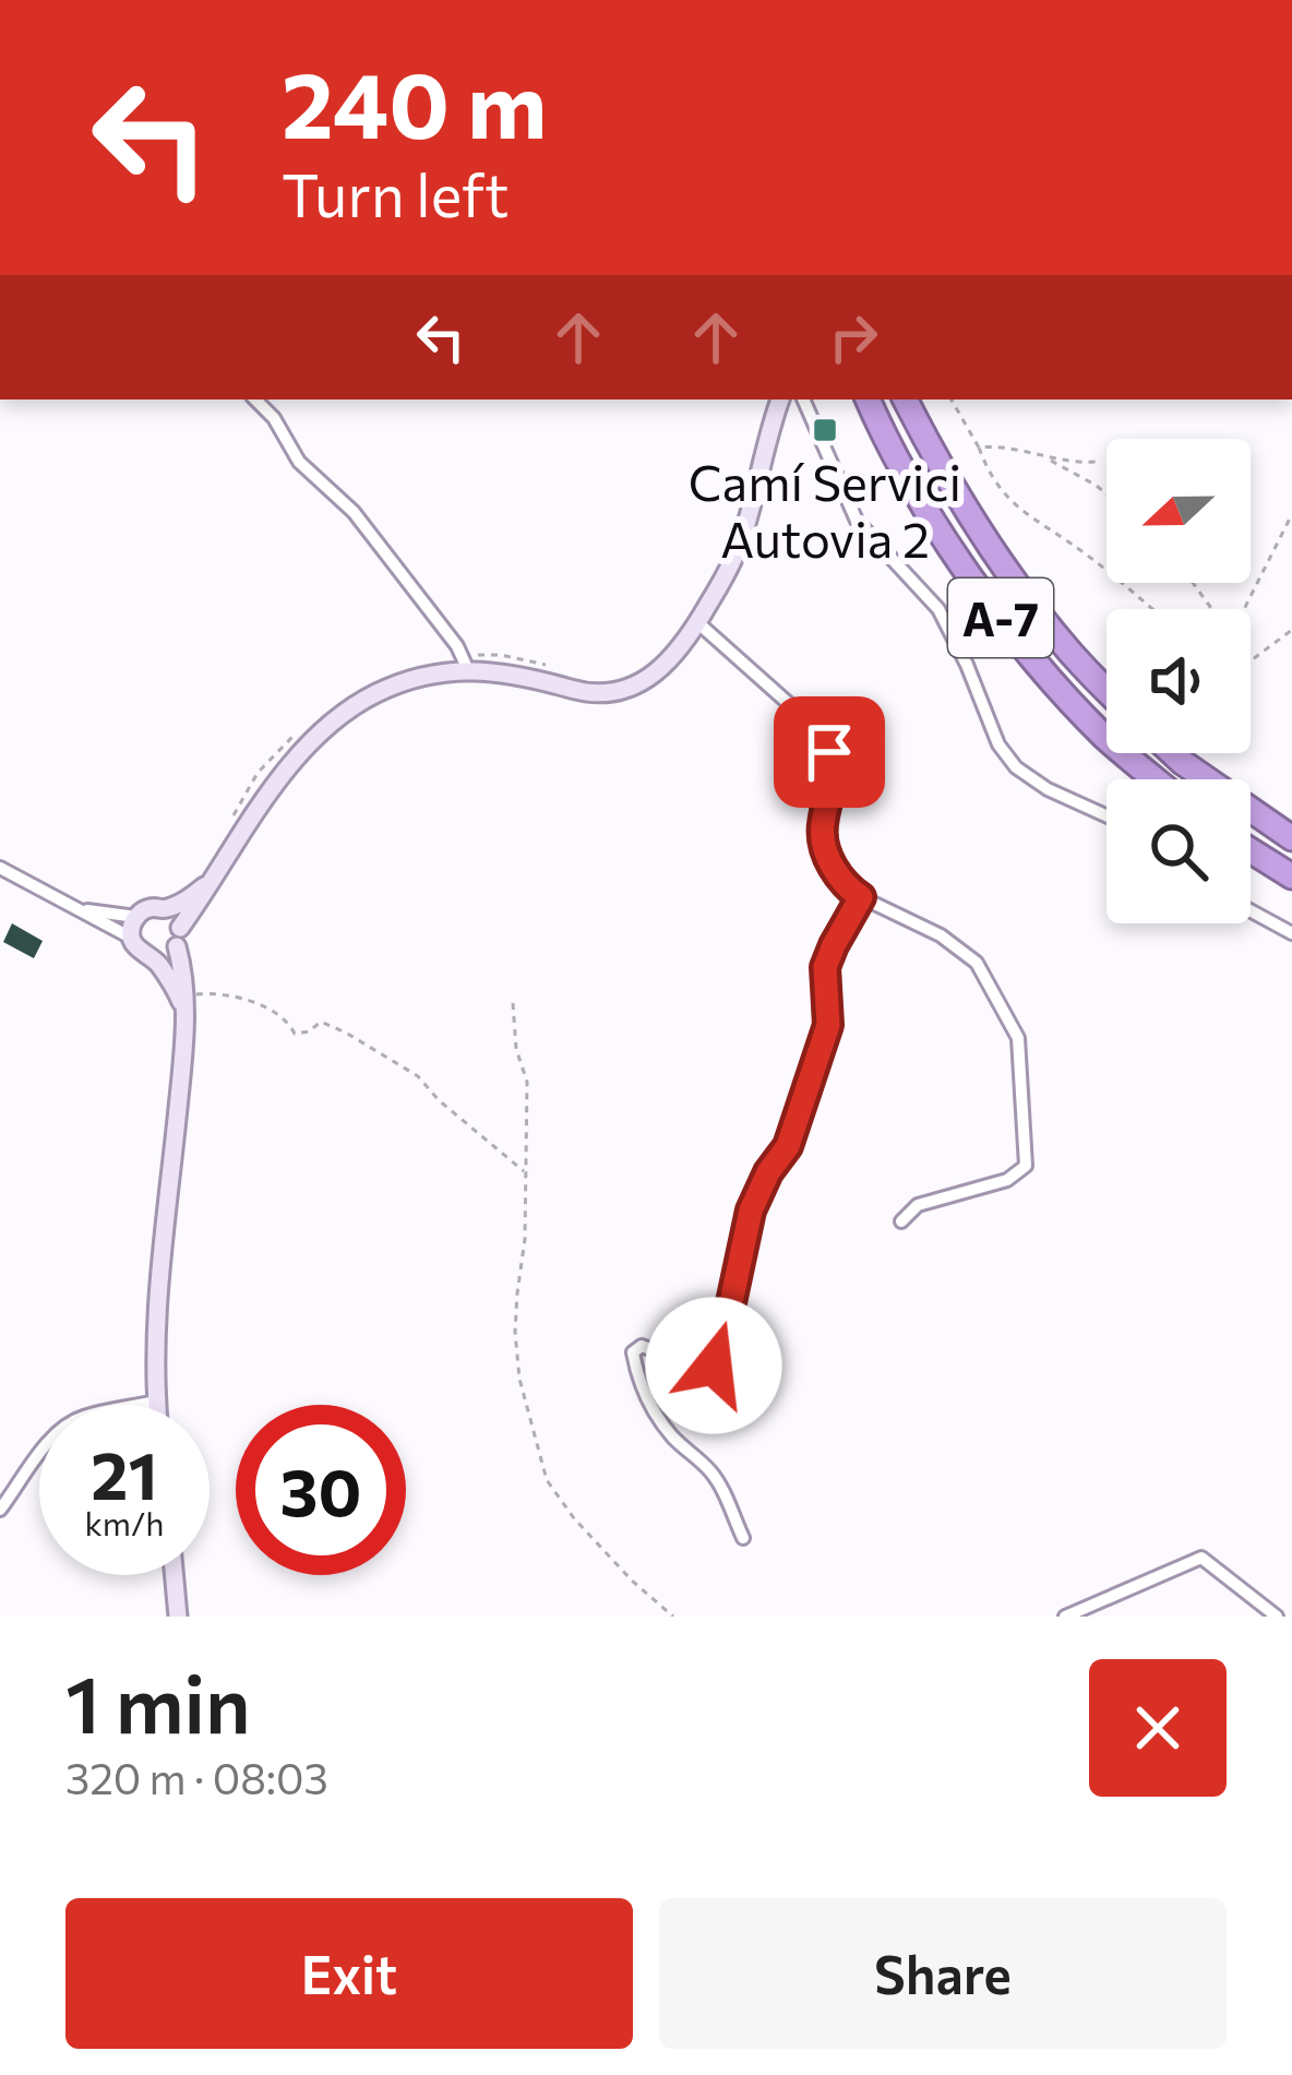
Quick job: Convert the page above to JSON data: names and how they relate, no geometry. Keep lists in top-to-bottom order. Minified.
{"streets":{"highway":["A-7"]},"places":{"transit":["Camí Servici Autovia 2"]},"north":"left","page":{"turn":["240 m","Turn left"],"speed":"21 km/h","limit":"30","heading":["1 min","320 m · 08:03"],"buttons":["Exit","Share"]}}
